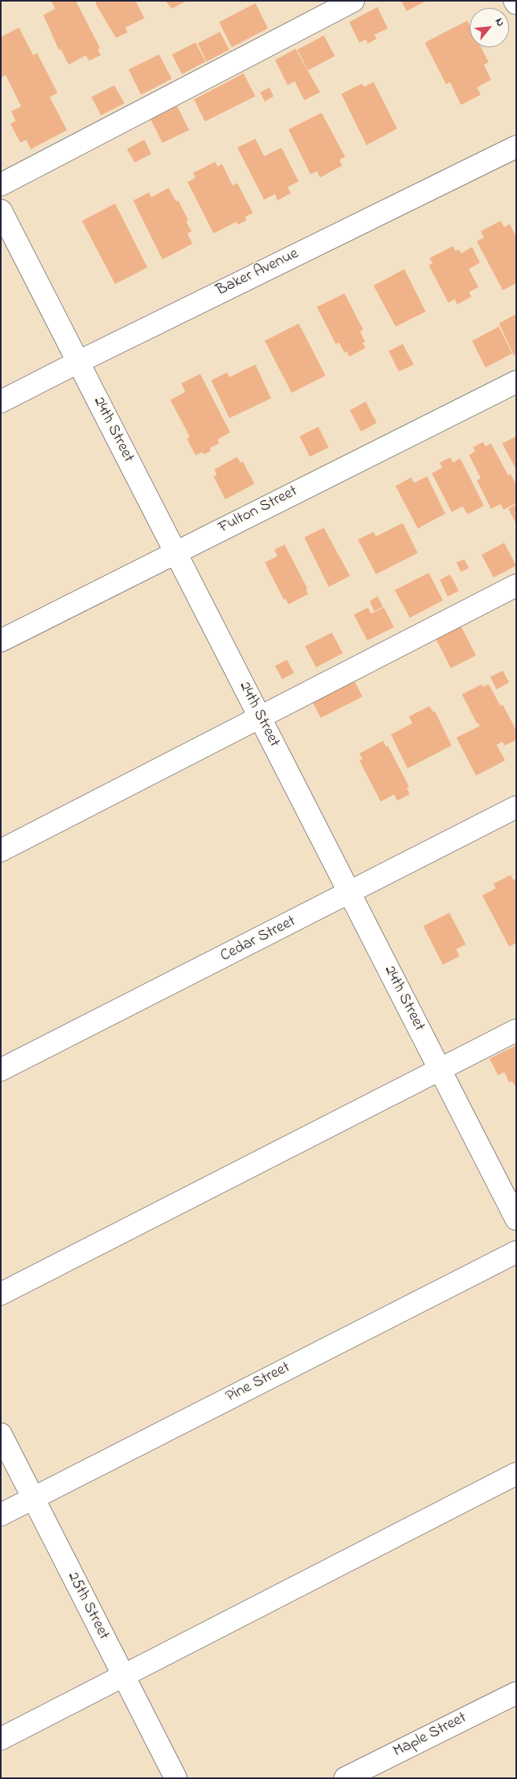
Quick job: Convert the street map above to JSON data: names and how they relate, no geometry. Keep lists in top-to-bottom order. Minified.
{"streets":{"street":["Baker Avenue","24th Street","Fulton Street","Cedar Street","Pine Street","25th Street","Maple Street"]},"crossings":[["Baker Avenue","24th Street"],["24th Street","Fulton Street"],["24th Street","Cedar Street"],["Pine Street","25th Street"]],"north":"top right"}
